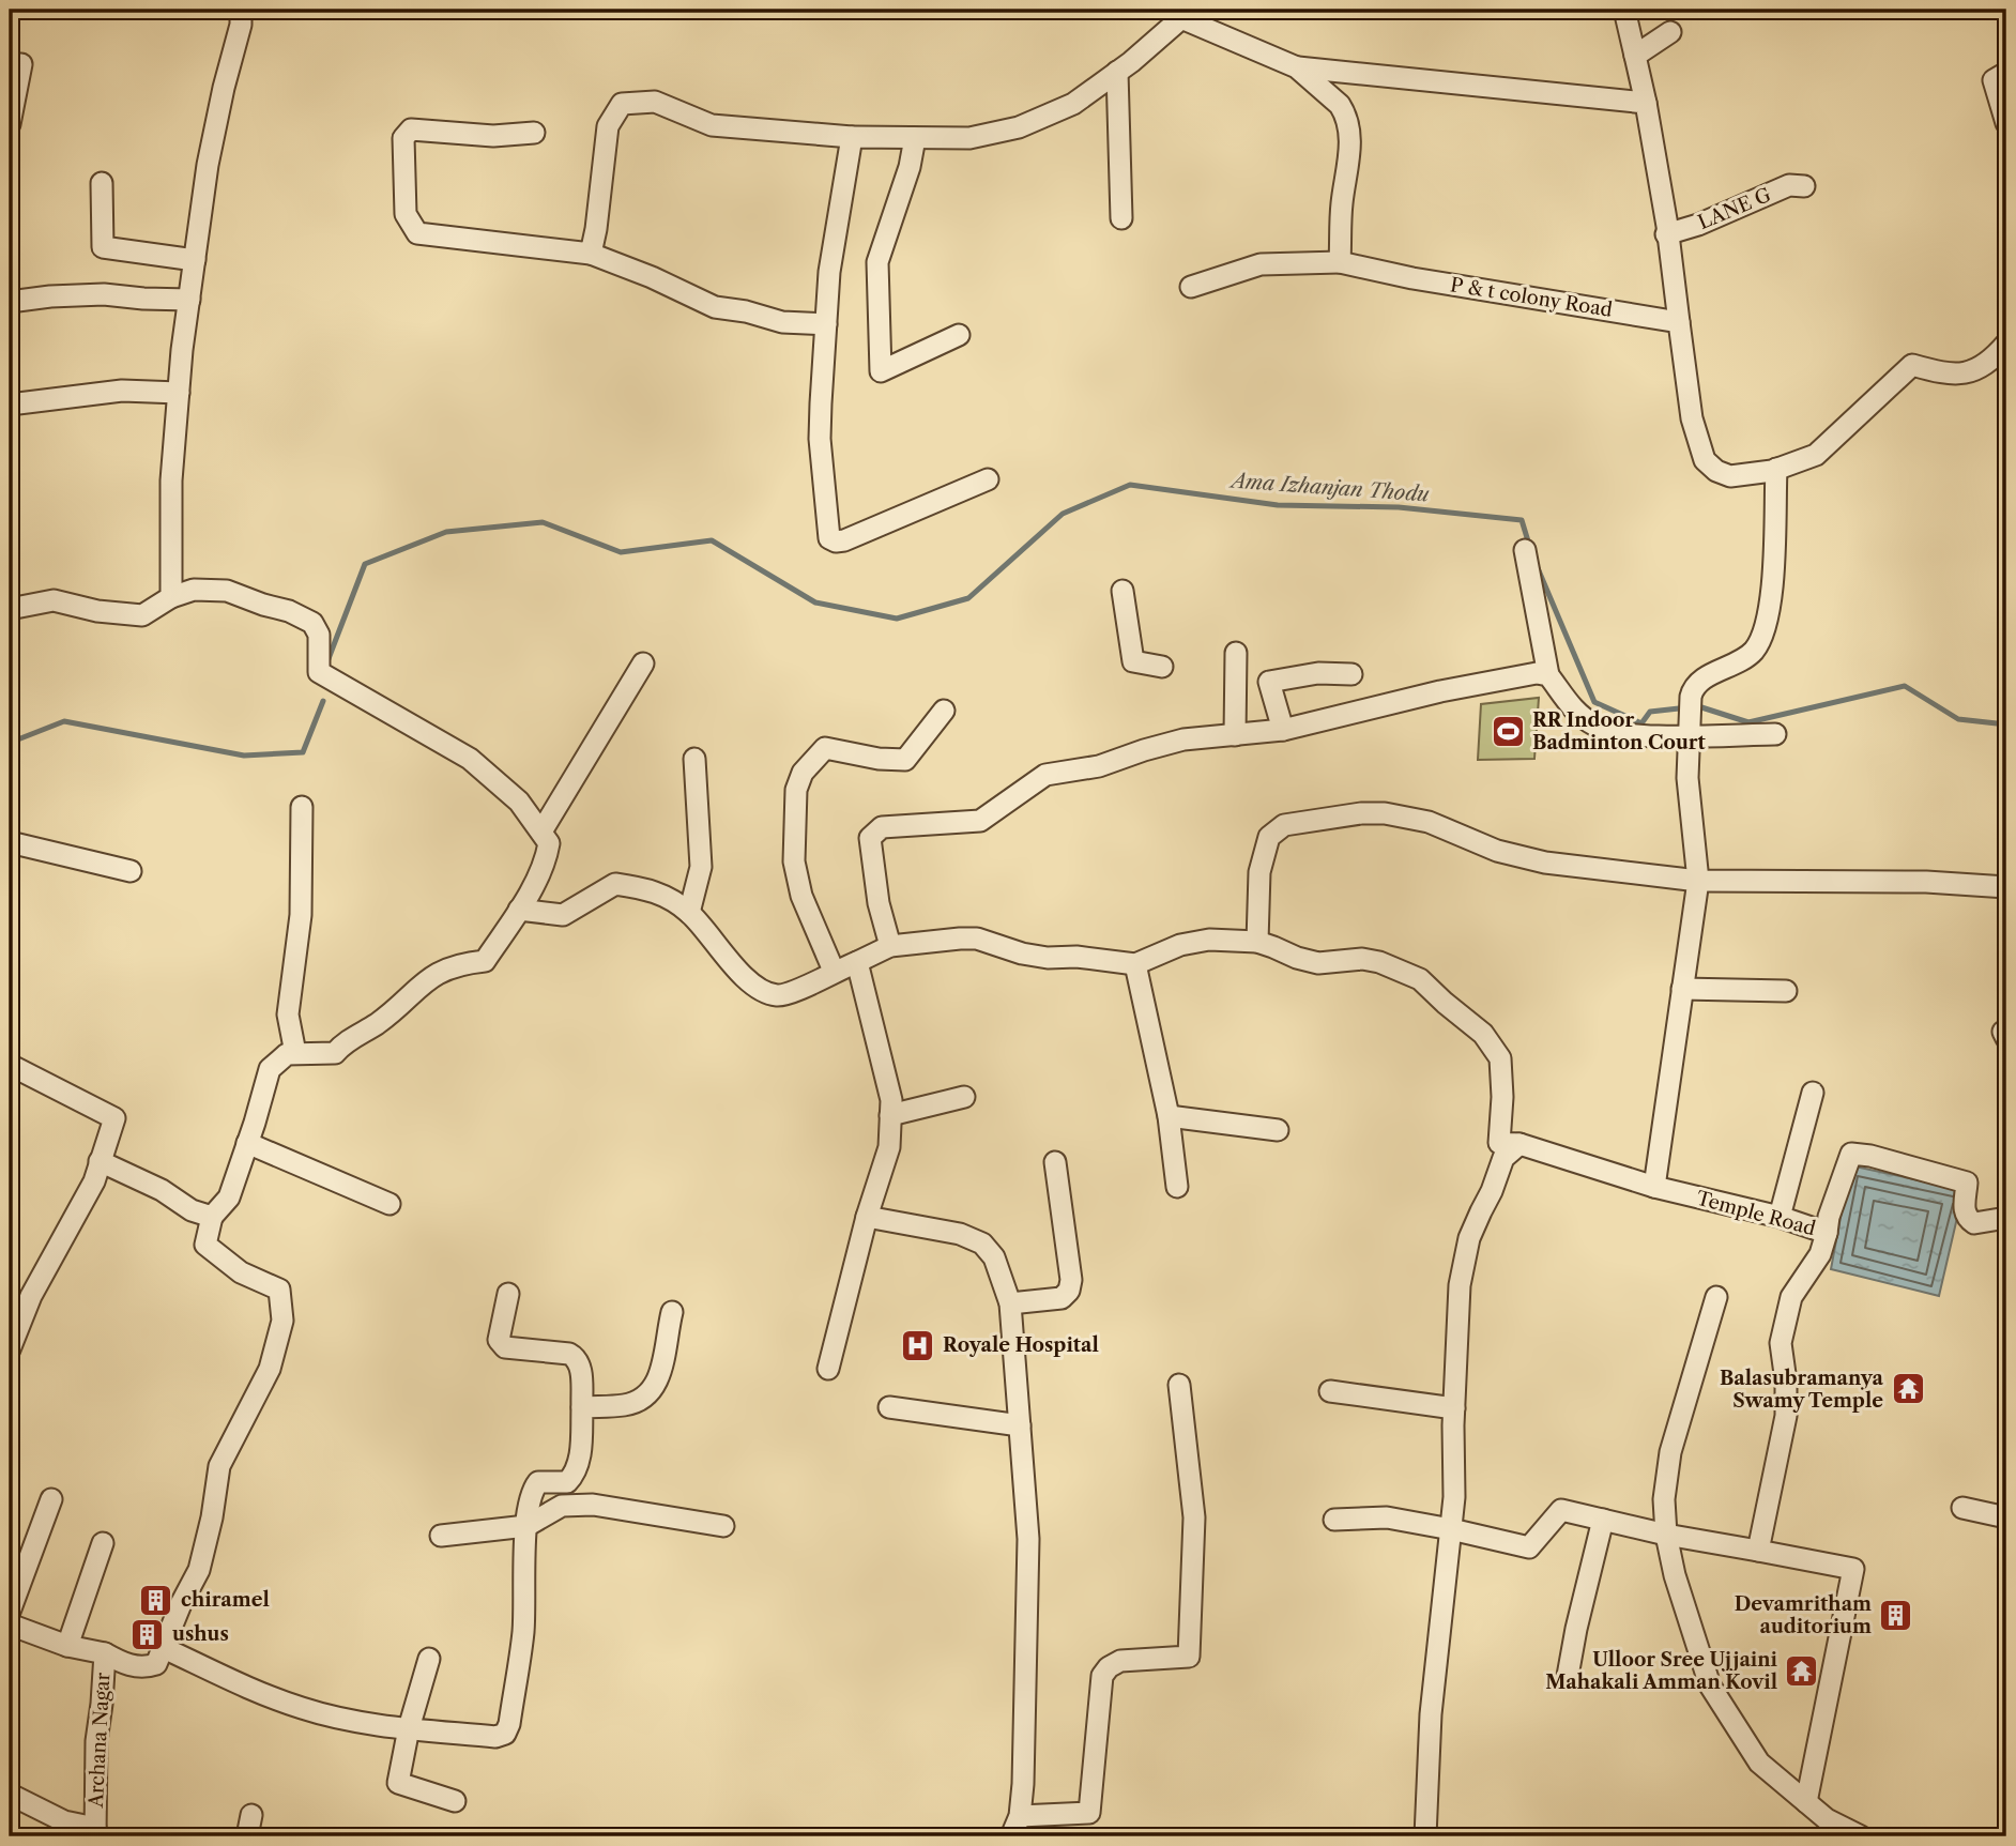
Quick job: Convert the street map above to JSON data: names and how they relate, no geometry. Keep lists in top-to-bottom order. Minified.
{"streets":{"street":["LANE G","P & t colony Road","Temple Road","Archana Nagar"]},"water":["Ama Izhanjan Thodu"],"places":{"sports":["RR Indoor Badminton Court"],"hospital":["Royale Hospital"],"temple":["Balasubramanya Swamy Temple","Ulloor Sree Ujjaini Mahakali Amman Kovil"],"building":["chiramel","Devamritham auditorium","ushus"]}}
